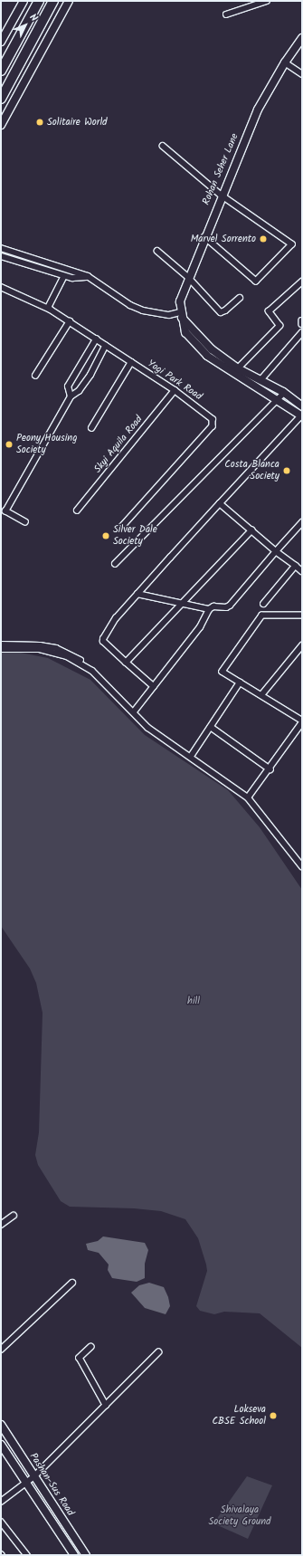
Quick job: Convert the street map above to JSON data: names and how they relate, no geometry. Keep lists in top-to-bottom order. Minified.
{"streets":{"street":["Rohan Seher Lane","Yogi Park Road","Skyi Aquila Road","Pashan-Sus Road"]},"crossings":[["Yogi Park Road","Skyi Aquila Road"]],"parks":["hill","Shivalaya Society Ground"],"places":["Solitaire World","Marvel Sorrento","Peony Housing Society","Costa Blanca Society","Silver Dale Society","Lokseva CBSE School"],"north":"top right"}
